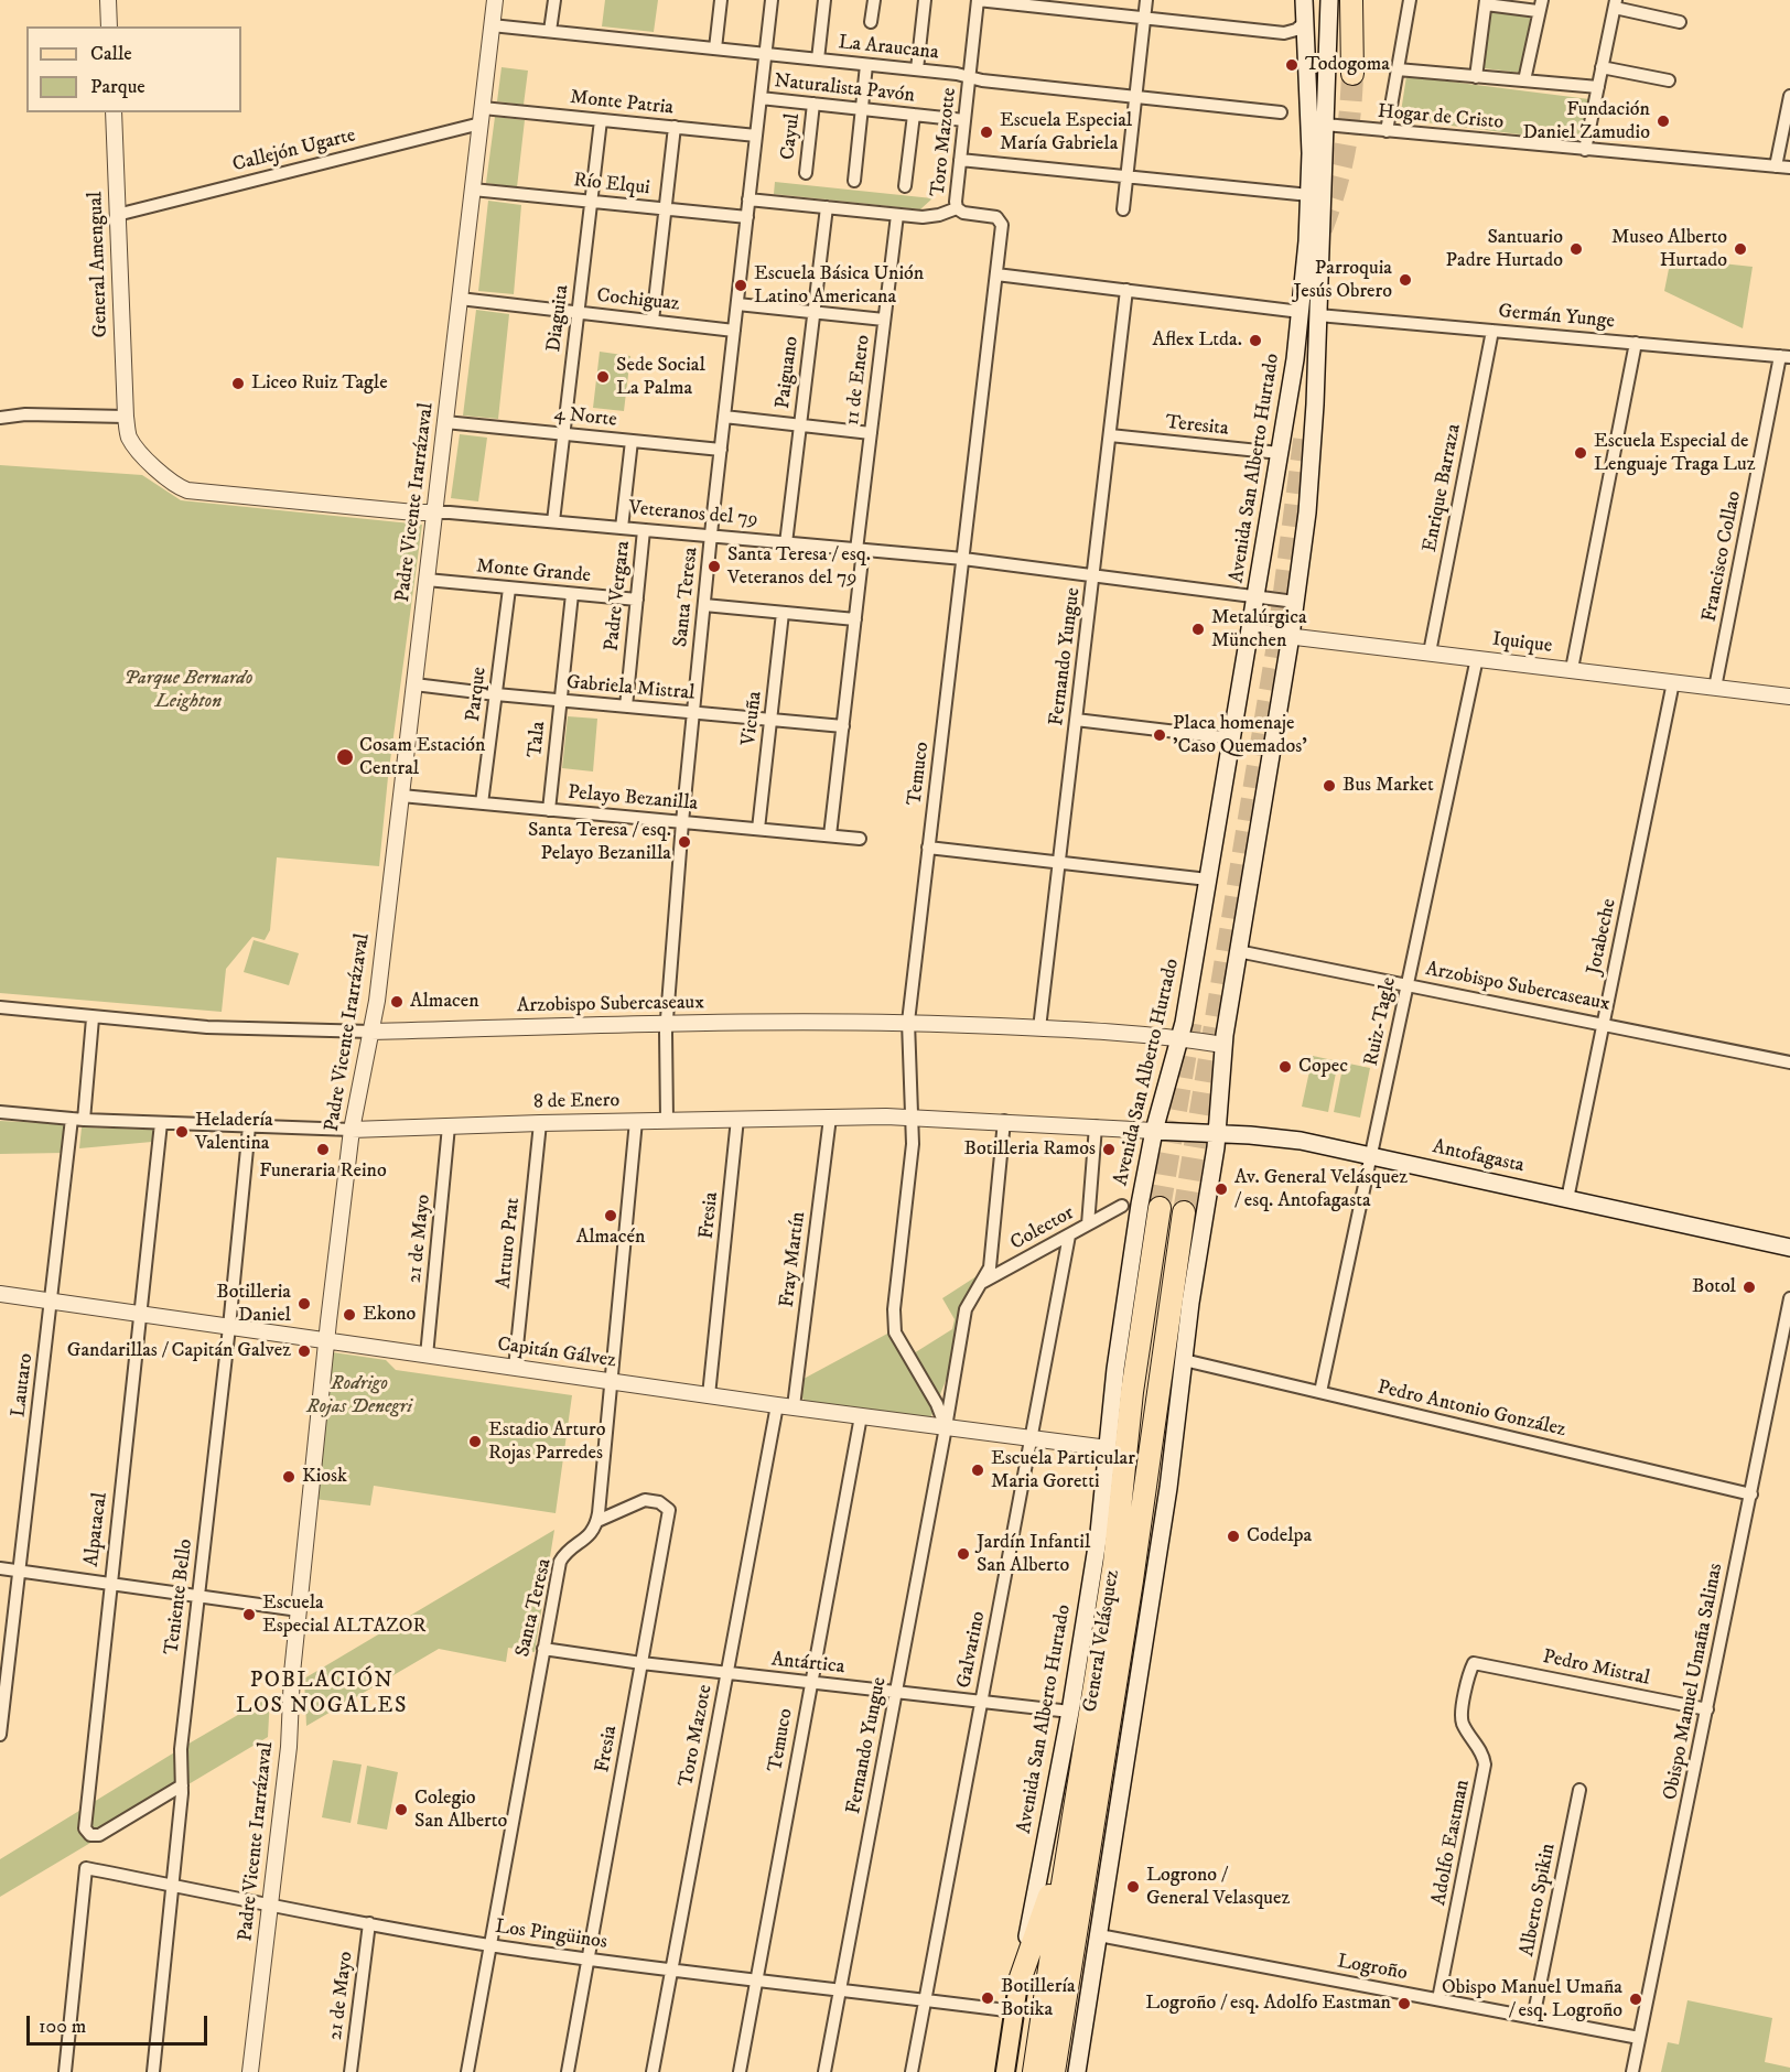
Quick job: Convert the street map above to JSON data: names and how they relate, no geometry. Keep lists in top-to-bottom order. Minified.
{"streets":{"highway":["General Velásquez"],"main road":["Avenida San Alberto Hurtado","Antofagasta"],"street":["La Araucana","Naturalista Pavón","Monte Patria","Hogar de Cristo","Cayul","Toro Mazotte","Callejón Ugarte","Río Elqui","General Amengual","Cochiguaz","Germán Yunge","Diaguita","Paiguano","11 de Enero","4 Norte","Teresita","Enrique Barraza","Padre Vicente Irarrázaval","Veteranos del 79","Francisco Collao","Monte Grande","Padre Vergara","Santa Teresa","Iquique","Fernando Yungue","Gabriela Mistral","Parque","Vicuña","Tala","Temuco","Pelayo Bezanilla","Jotabeche","Arzobispo Subercaseaux","Ruiz-Tagle","8 de Enero","Fresia","Colector","21 de Mayo","Arturo Prat","Fray Martín","Capitán Gálvez","Lautaro","Pedro Antonio González","Alpatacal","Teniente Bello","Galvarino","Antártica","Pedro Mistral","Obispo Manuel Umaña Salinas","Toro Mazote","Adolfo Eastman","Alberto Spikin","Los Pingüinos","Logroño"]},"crossings":[["La Araucana","Toro Mazotte"],["La Araucana","Padre Vicente Irarrázaval"],["La Araucana","Santa Teresa"],["Naturalista Pavón","Cayul"],["Naturalista Pavón","Toro Mazotte"],["Naturalista Pavón","Santa Teresa"],["Monte Patria","Callejón Ugarte"],["Monte Patria","Diaguita"],["Monte Patria","Padre Vicente Irarrázaval"],["Monte Patria","Santa Teresa"],["Toro Mazotte","Temuco"],["Callejón Ugarte","General Amengual"],["Callejón Ugarte","Padre Vicente Irarrázaval"],["Río Elqui","Diaguita"],["Río Elqui","Padre Vicente Irarrázaval"],["Río Elqui","Santa Teresa"],["General Amengual","Veteranos del 79"],["Cochiguaz","Diaguita"],["Cochiguaz","Padre Vicente Irarrázaval"],["Cochiguaz","Santa Teresa"],["Germán Yunge","Enrique Barraza"],["Germán Yunge","Francisco Collao"],["Diaguita","4 Norte"],["Diaguita","Veteranos del 79"],["Paiguano","Veteranos del 79"],["11 de Enero","Veteranos del 79"],["11 de Enero","Gabriela Mistral"],["11 de Enero","Pelayo Bezanilla"],["4 Norte","Padre Vicente Irarrázaval"],["4 Norte","Padre Vergara"],["4 Norte","Santa Teresa"],["Teresita","Avenida San Alberto Hurtado"],["Teresita","Fernando Yungue"],["Avenida San Alberto Hurtado","Veteranos del 79"],["Avenida San Alberto Hurtado","Iquique"],["Avenida San Alberto Hurtado","Arzobispo Subercaseaux"],["Avenida San Alberto Hurtado","8 de Enero"],["Avenida San Alberto Hurtado","Antofagasta"],["Avenida San Alberto Hurtado","Capitán Gálvez"],["Avenida San Alberto Hurtado","Antártica"],["Avenida San Alberto Hurtado","Los Pingüinos"],["Enrique Barraza","Iquique"],["Padre Vicente Irarrázaval","Veteranos del 79"],["Padre Vicente Irarrázaval","Monte Grande"],["Padre Vicente Irarrázaval","Gabriela Mistral"],["Padre Vicente Irarrázaval","Pelayo Bezanilla"],["Padre Vicente Irarrázaval","Arzobispo Subercaseaux"],["Padre Vicente Irarrázaval","8 de Enero"],["Padre Vicente Irarrázaval","Capitán Gálvez"],["Padre Vicente Irarrázaval","Los Pingüinos"],["Veteranos del 79","Padre Vergara"],["Veteranos del 79","Santa Teresa"],["Veteranos del 79","Fernando Yungue"],["Veteranos del 79","Temuco"],["Francisco Collao","Iquique"],["Monte Grande","Padre Vergara"],["Monte Grande","Parque"],["Monte Grande","Tala"],["Padre Vergara","Gabriela Mistral"],["Santa Teresa","Gabriela Mistral"],["Santa Teresa","Pelayo Bezanilla"],["Santa Teresa","Arzobispo Subercaseaux"],["Santa Teresa","8 de Enero"],["Santa Teresa","Fresia"],["Santa Teresa","Antártica"],["Santa Teresa","Los Pingüinos"],["Iquique","Jotabeche"],["Iquique","Ruiz-Tagle"],["Fernando Yungue","Temuco"],["Fernando Yungue","Arzobispo Subercaseaux"],["Fernando Yungue","8 de Enero"],["Fernando Yungue","Colector"],["Fernando Yungue","Capitán Gálvez"],["Fernando Yungue","Antártica"],["Fernando Yungue","Los Pingüinos"],["Gabriela Mistral","Parque"],["Gabriela Mistral","Vicuña"],["Gabriela Mistral","Tala"],["Parque","Pelayo Bezanilla"],["Vicuña","Pelayo Bezanilla"],["Tala","Pelayo Bezanilla"],["Temuco","Arzobispo Subercaseaux"],["Temuco","8 de Enero"],["Temuco","Capitán Gálvez"],["Temuco","Antártica"],["Temuco","Los Pingüinos"],["Jotabeche","Arzobispo Subercaseaux"],["Jotabeche","Antofagasta"],["Arzobispo Subercaseaux","Ruiz-Tagle"],["Arzobispo Subercaseaux","Lautaro"],["Ruiz-Tagle","Antofagasta"],["Ruiz-Tagle","Pedro Antonio González"],["8 de Enero","Antofagasta"],["8 de Enero","Fresia"],["8 de Enero","21 de Mayo"],["8 de Enero","Arturo Prat"],["8 de Enero","Fray Martín"],["8 de Enero","Lautaro"],["8 de Enero","Alpatacal"],["8 de Enero","Teniente Bello"],["Fresia","Capitán Gálvez"],["Fresia","Antártica"],["Fresia","Los Pingüinos"],["Colector","Galvarino"],["21 de Mayo","Capitán Gálvez"],["21 de Mayo","Los Pingüinos"],["Arturo Prat","Capitán Gálvez"],["Fray Martín","Capitán Gálvez"],["Capitán Gálvez","Lautaro"],["Capitán Gálvez","Alpatacal"],["Capitán Gálvez","Teniente Bello"],["Capitán Gálvez","Galvarino"],["Capitán Gálvez","Toro Mazote"],["Pedro Antonio González","Obispo Manuel Umaña Salinas"],["Alpatacal","Teniente Bello"],["Teniente Bello","Los Pingüinos"],["Galvarino","Antártica"],["Galvarino","Los Pingüinos"],["Antártica","Toro Mazote"],["Pedro Mistral","Obispo Manuel Umaña Salinas"],["Pedro Mistral","Adolfo Eastman"],["Obispo Manuel Umaña Salinas","Logroño"],["Toro Mazote","Los Pingüinos"],["Adolfo Eastman","Logroño"],["Alberto Spikin","Logroño"]],"districts":["POBLACIÓN LOS NOGALES"],"parks":["Parque Bernardo Leighton","Rodrigo Rojas Denegri"],"places":["Todogoma","Fundación Daniel Zamudio","Escuela Especial María Gabriela","Santuario Padre Hurtado","Museo Alberto Hurtado","Parroquia Jesús Obrero","Escuela Básica Unión Latino Americana","Aflex Ltda.","Sede Social La Palma","Liceo Ruiz Tagle","Escuela Especial de Lenguaje Traga Luz","Santa Teresa / esq. Veteranos del 79","Metalúrgica München","Placa homenaje 'Caso Quemados'","Cosam Estación Central","Bus Market","Santa Teresa / esq. Pelayo Bezanilla","Almacen","Copec","Heladería Valentina","Funeraria Reino","Botilleria Ramos","Av. General Velásquez / esq. Antofagasta","Almacén","Botol","Botilleria Daniel","Ekono","Gandarillas / Capitán Galvez","Estadio Arturo Rojas Parredes","Escuela Particular Maria Goretti","Kiosk","Codelpa","Jardín Infantil San Alberto","Escuela Especial ALTAZOR","Colegio San Alberto","Logrono / General Velasquez","Botillería Botika","Obispo Manuel Umaña / esq. Logroño","Logroño / esq. Adolfo Eastman"],"legend":["Calle","Parque"],"scale_bar":"100 m"}
